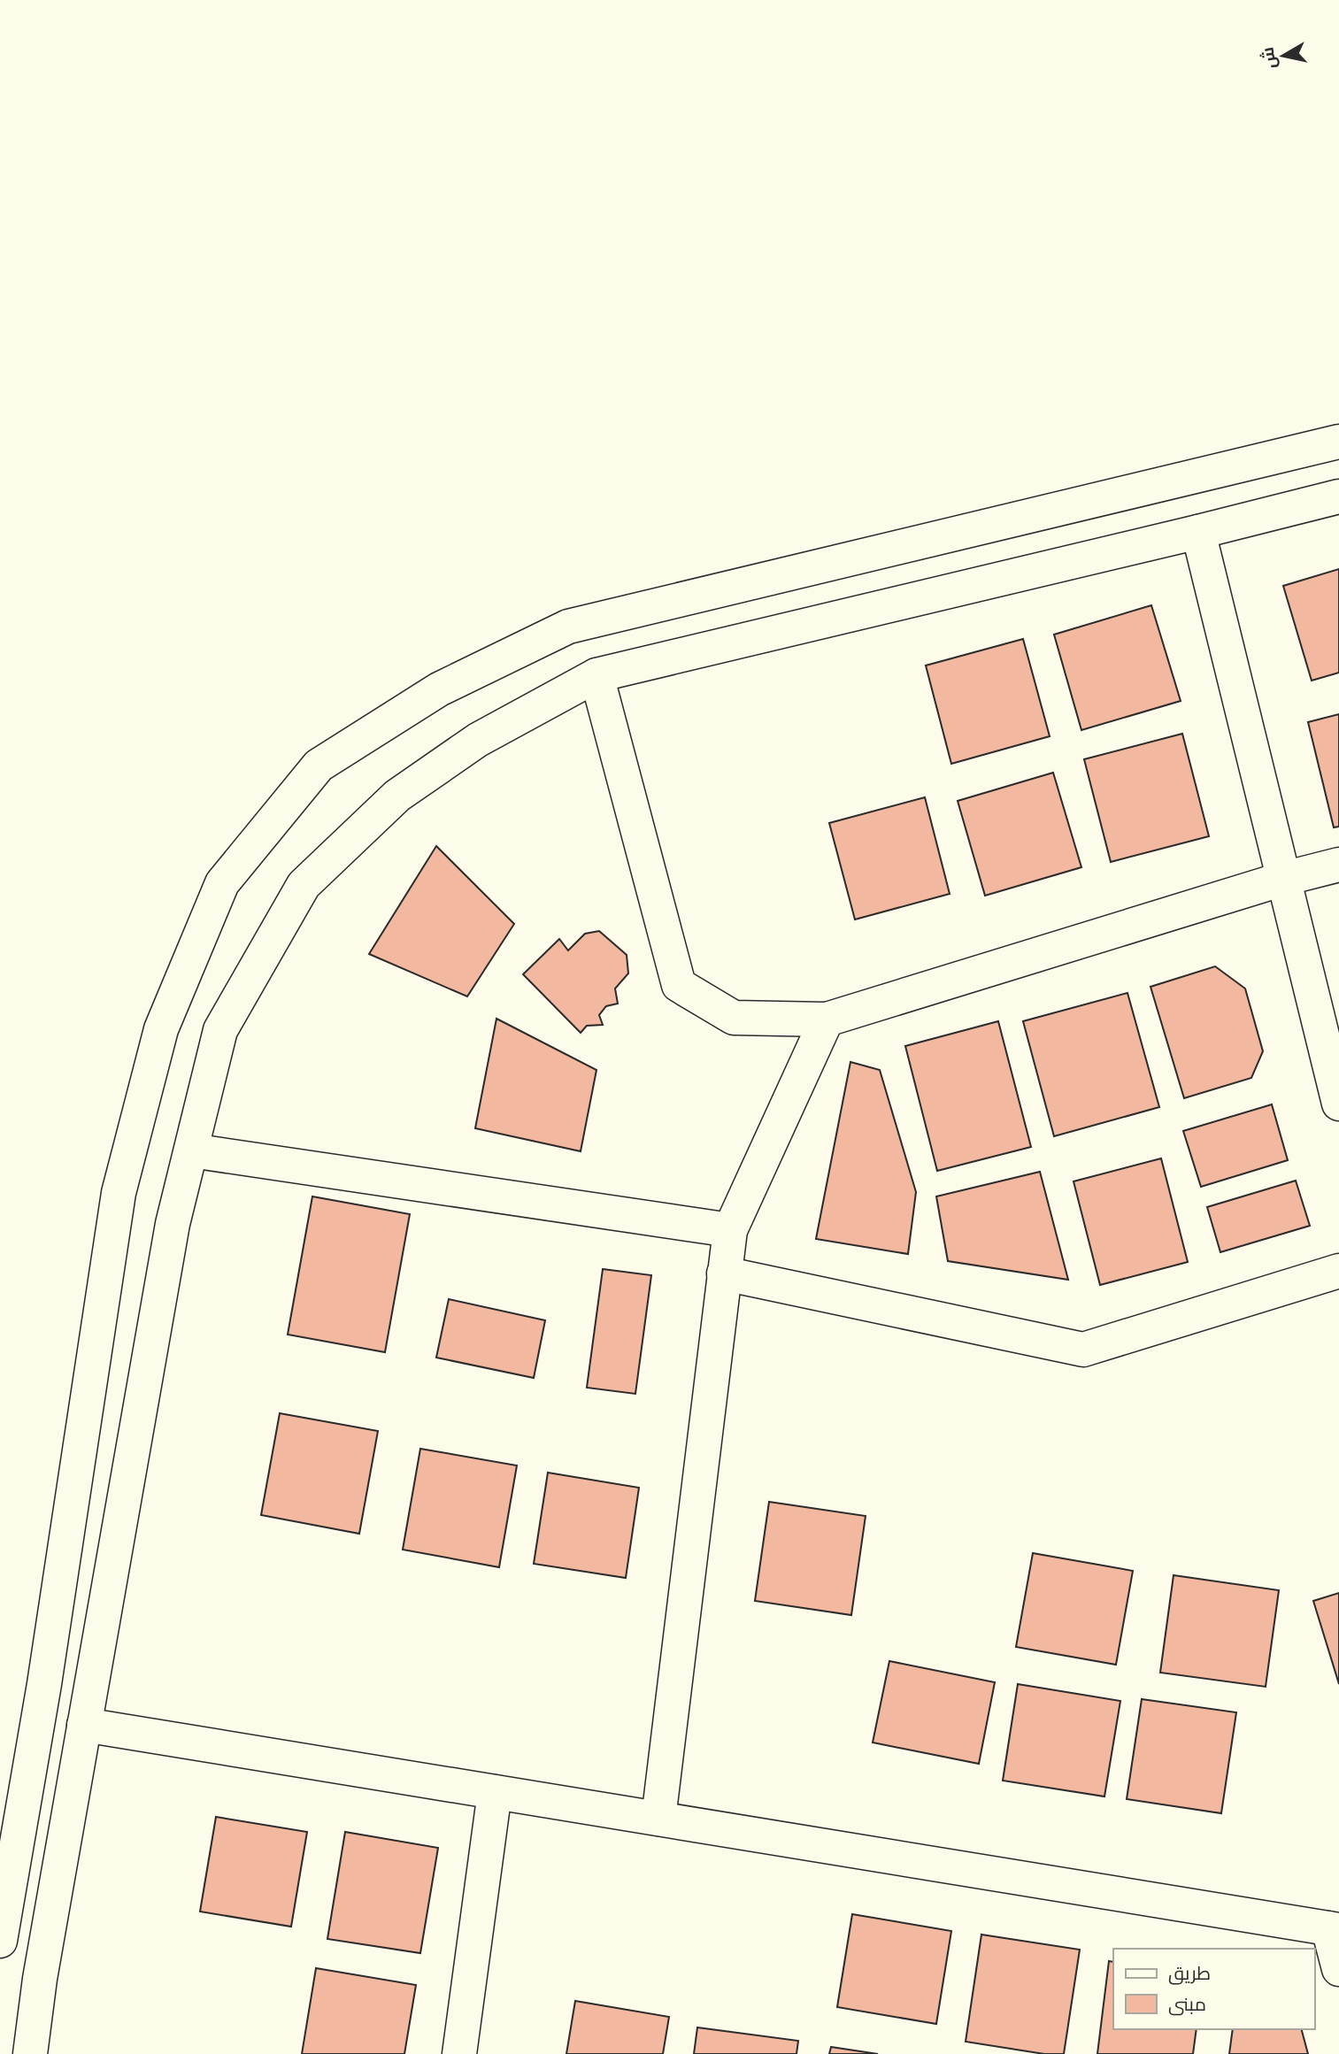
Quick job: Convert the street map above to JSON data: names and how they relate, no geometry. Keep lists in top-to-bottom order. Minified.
{"legend":["طريق","مبنى"],"north":"left"}
